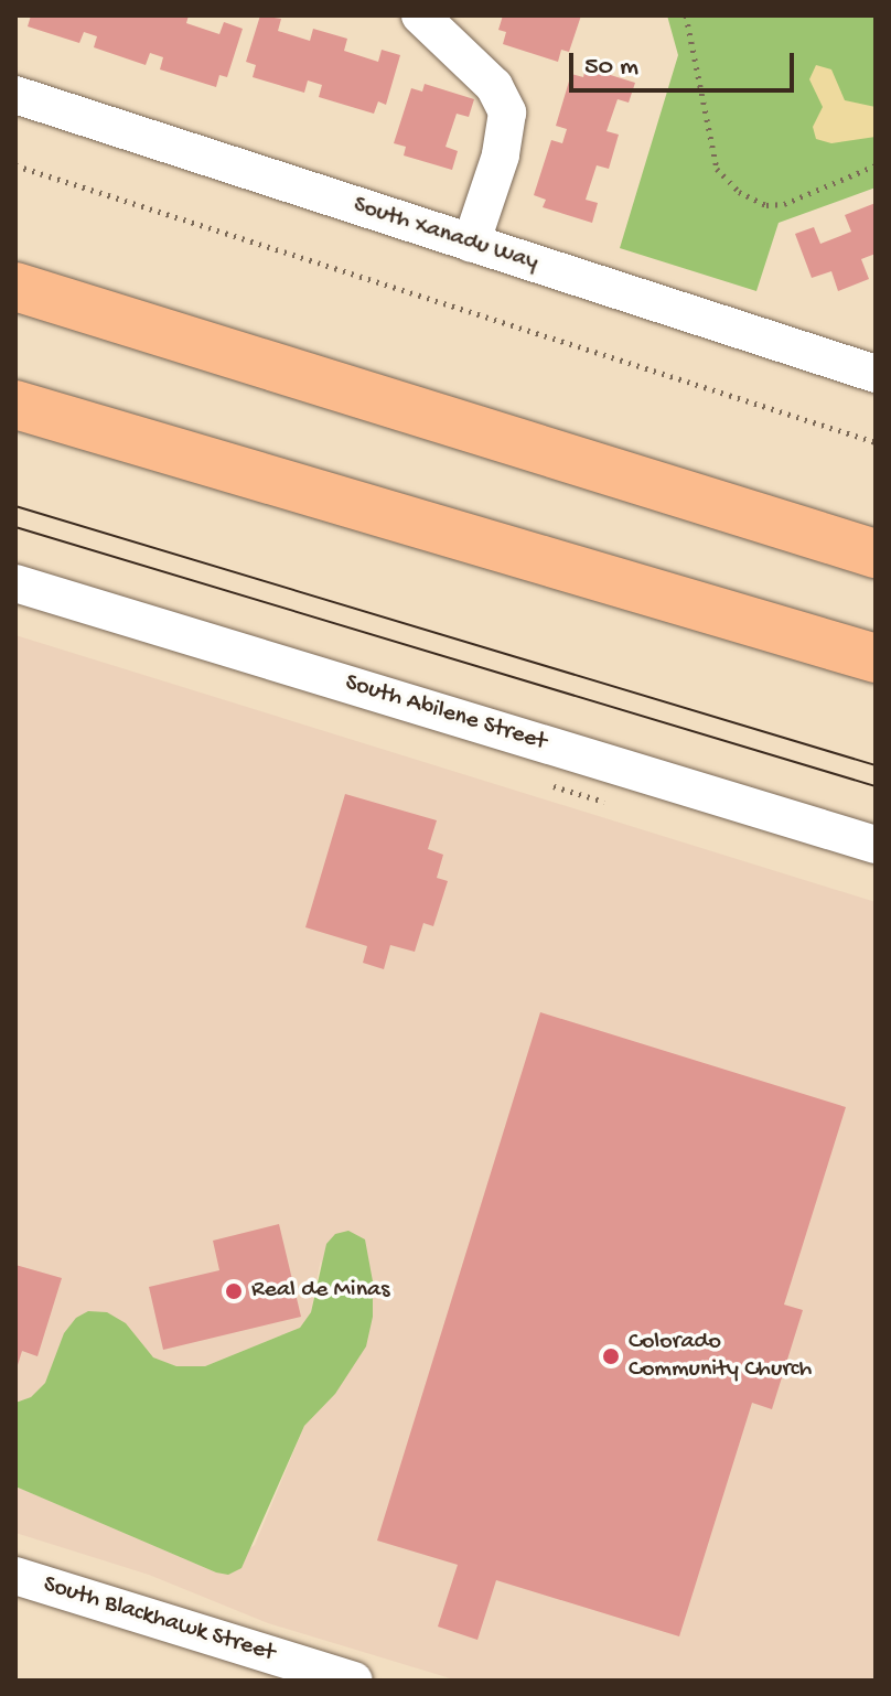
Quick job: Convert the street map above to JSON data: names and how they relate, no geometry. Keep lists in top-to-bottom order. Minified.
{"streets":{"street":["South Xanadu Way","South Abilene Street","South Blackhawk Street"]},"places":["Real de Minas","Colorado Community Church"],"scale_bar":"50 m"}
